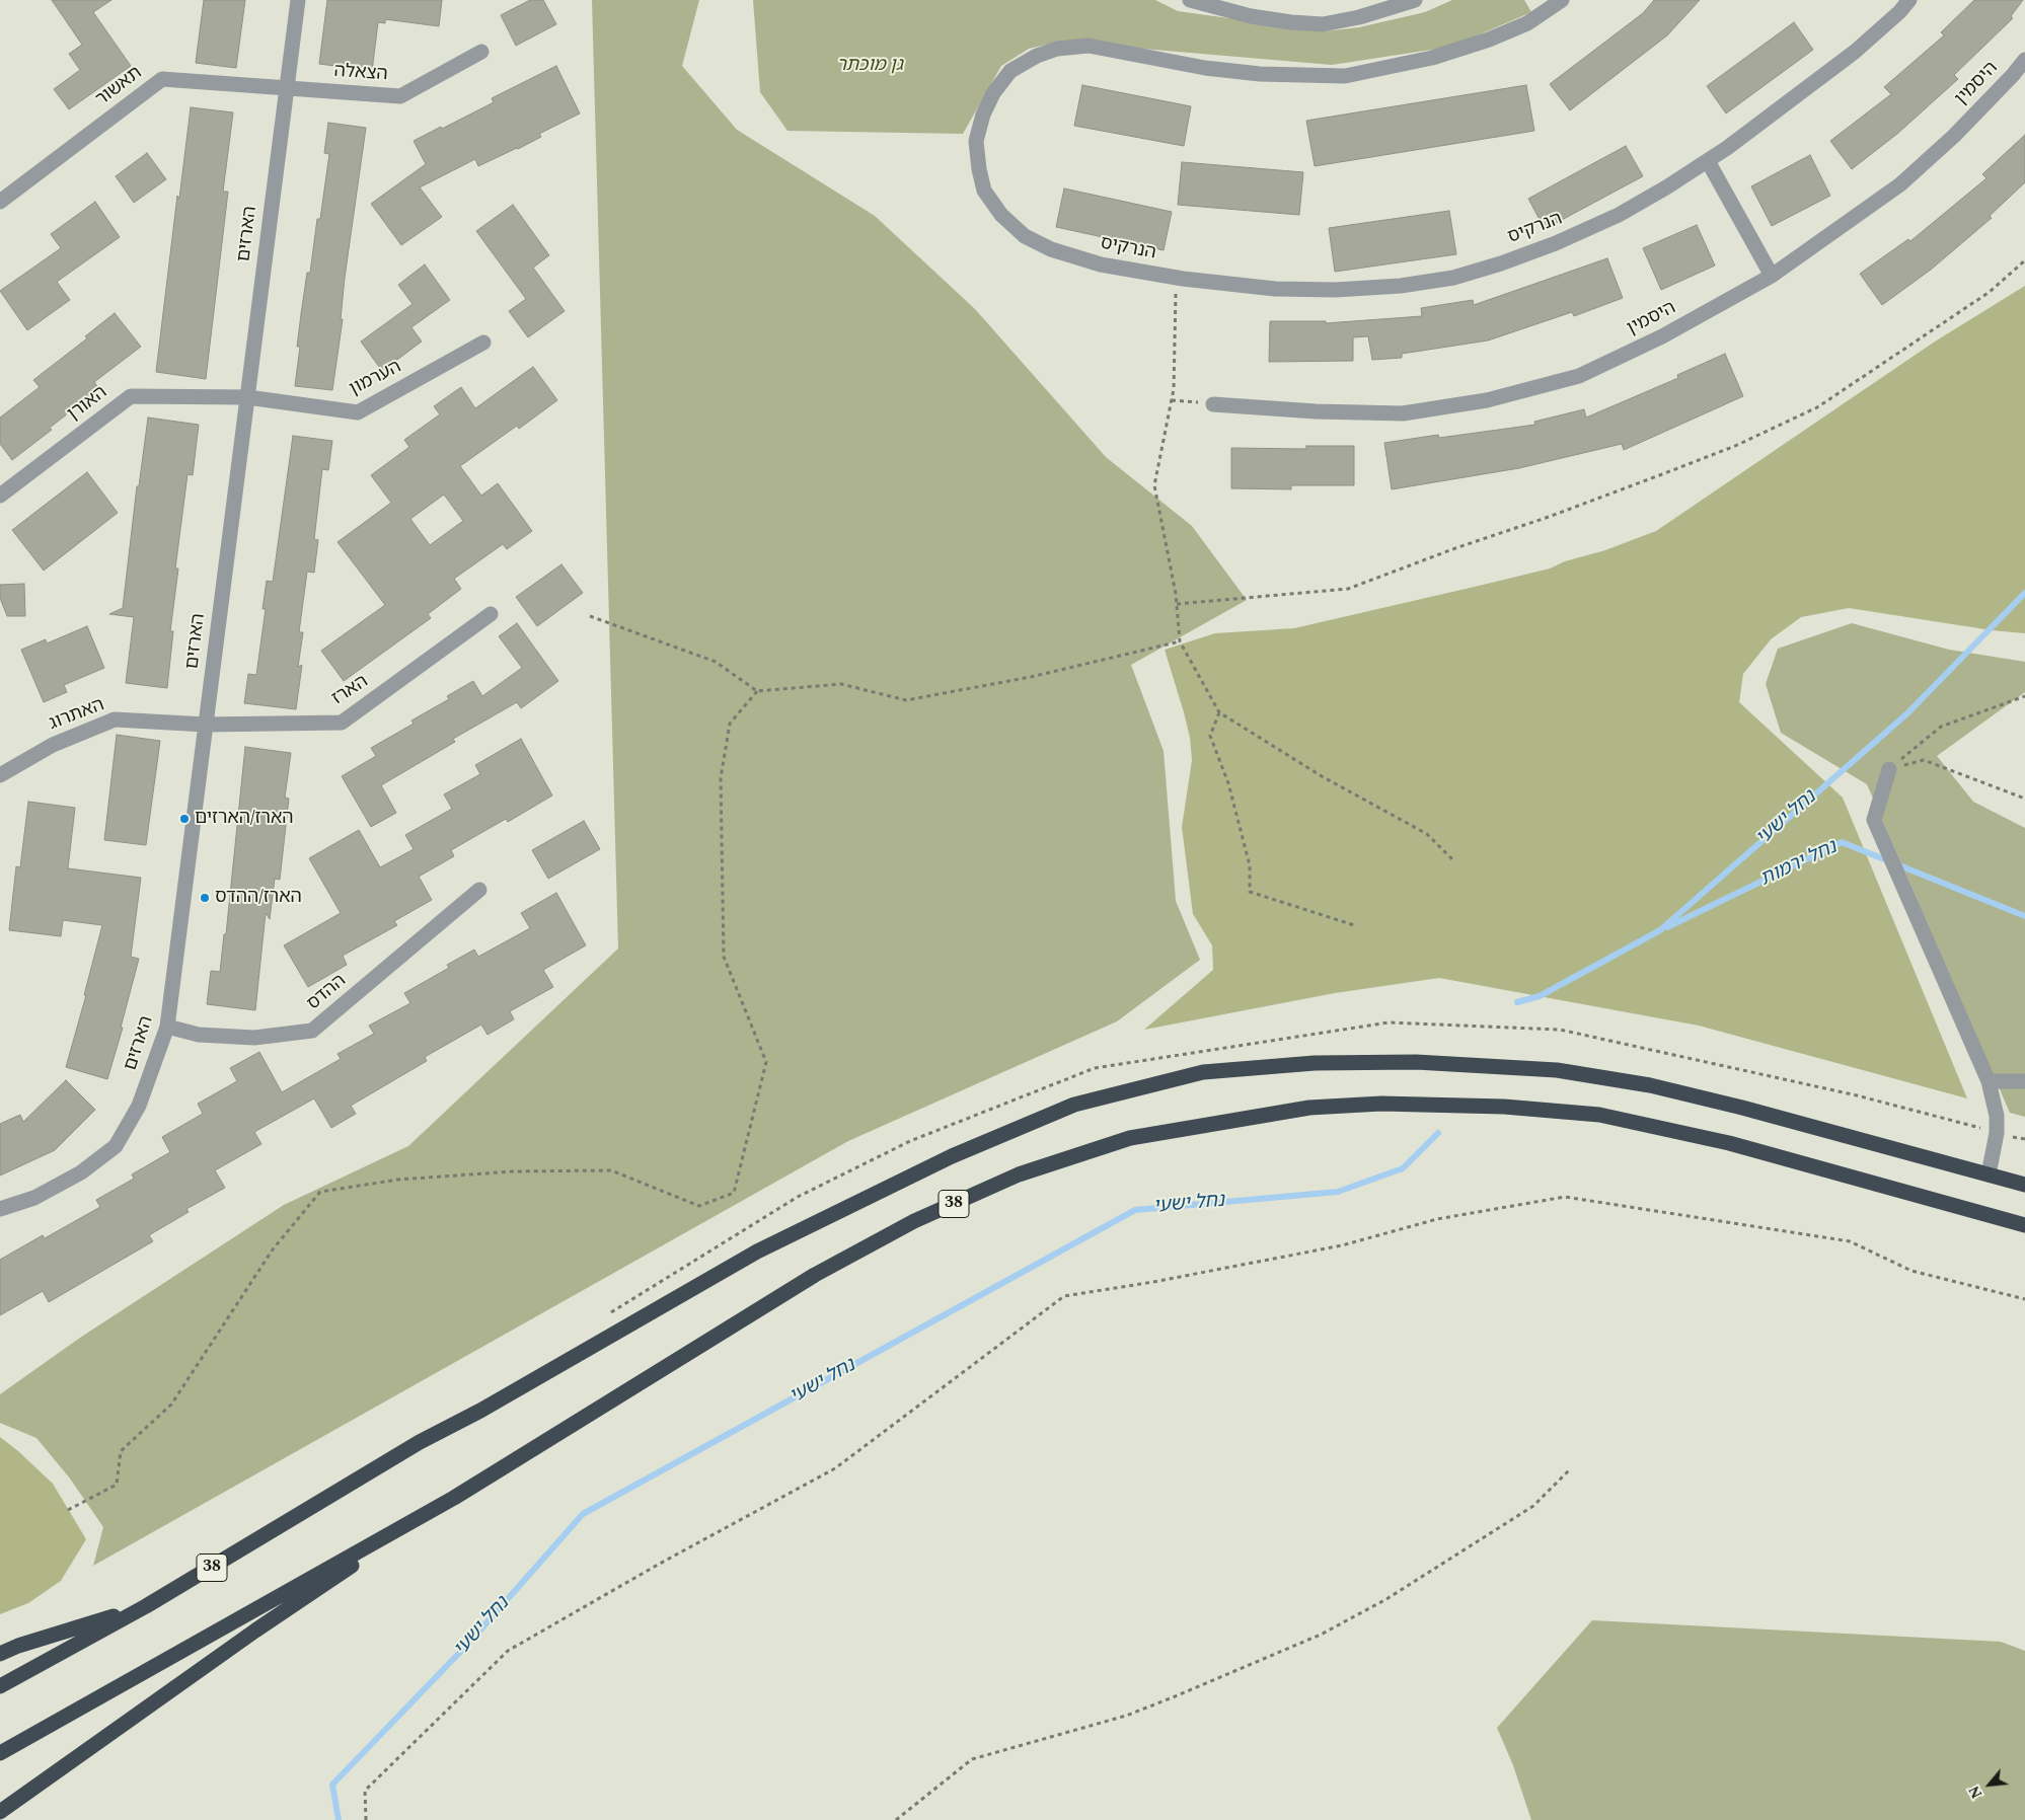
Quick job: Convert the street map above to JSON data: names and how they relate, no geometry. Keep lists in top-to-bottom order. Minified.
{"streets":{"highway":["38"],"street":["הצאלה","היסמין","תאשור","הנרקיס","הארזים","הערמון","האורן","הארז","האתרוג","ההדס"]},"crossings":[["הצאלה","תאשור"],["הצאלה","הארזים"],["תאשור","הארזים"],["הארזים","הערמון"],["הארזים","האורן"],["הארזים","הארז"],["הארזים","האתרוג"],["הארזים","ההדס"],["הערמון","האורן"],["הארז","האתרוג"]],"water":["נחל ישעי","נחל ירמות"],"parks":["גן מוכתר"],"places":["הארז/הארזים","הארז/ההדס"],"north":"bottom left"}
